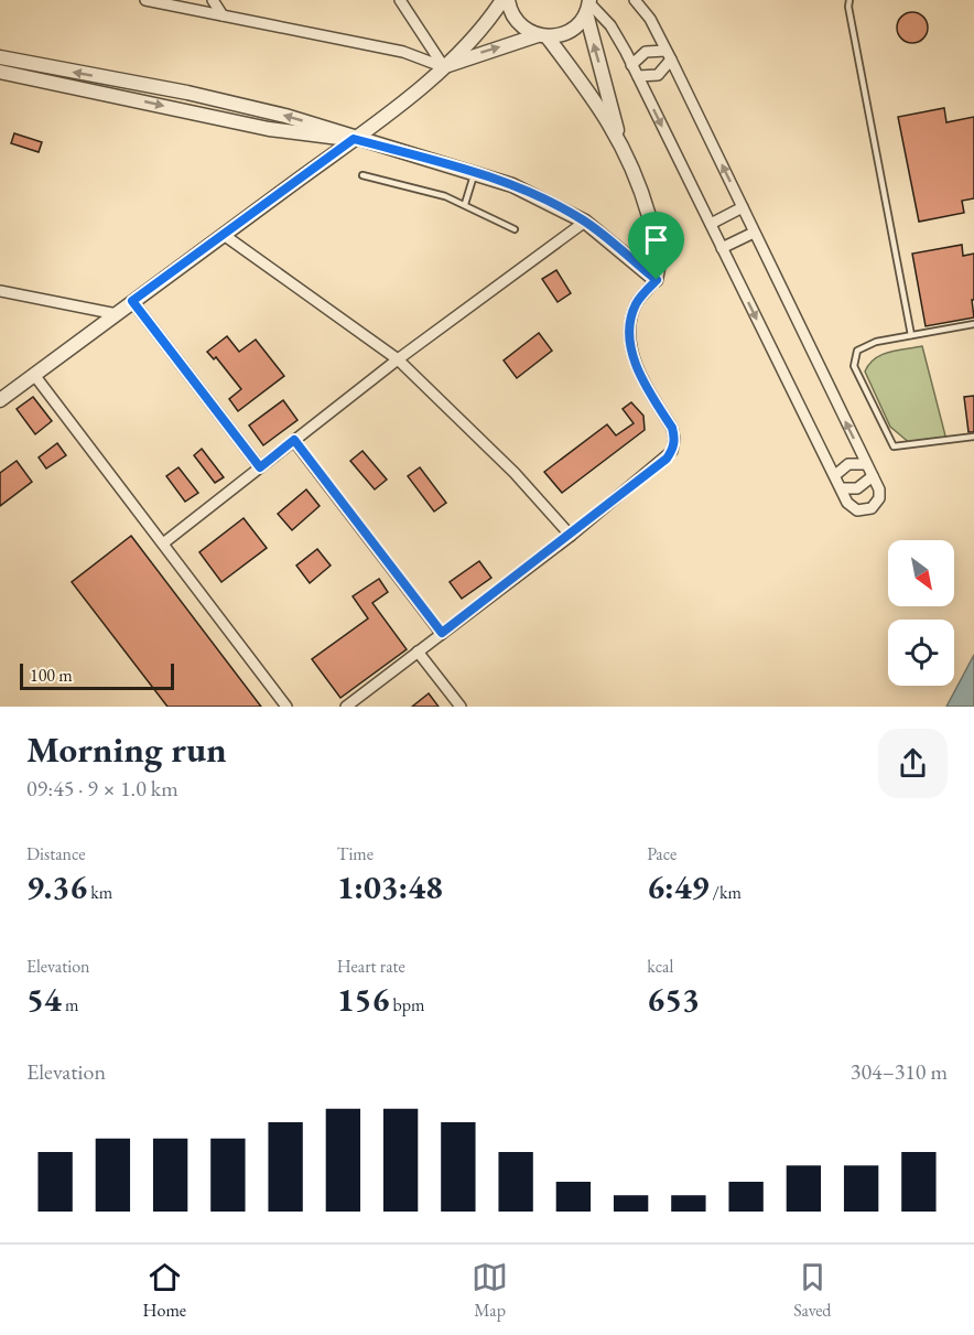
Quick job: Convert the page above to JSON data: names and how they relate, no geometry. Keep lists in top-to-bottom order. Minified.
{"scale_bar":"100 m","north":"bottom right","page":{"scale":"100 m","heading":["Morning run","09:45 · 9 × 1.0 km"],"stats":[["Distance","9.36 km"],["Time","1:03:48"],["Pace","6:49 /km"],["Elevation","54 m"],["Heart rate","156 bpm"],["kcal","653"]],"chart":["Elevation","304–310 m"],"tabs":["Home","Map","Saved"]}}
